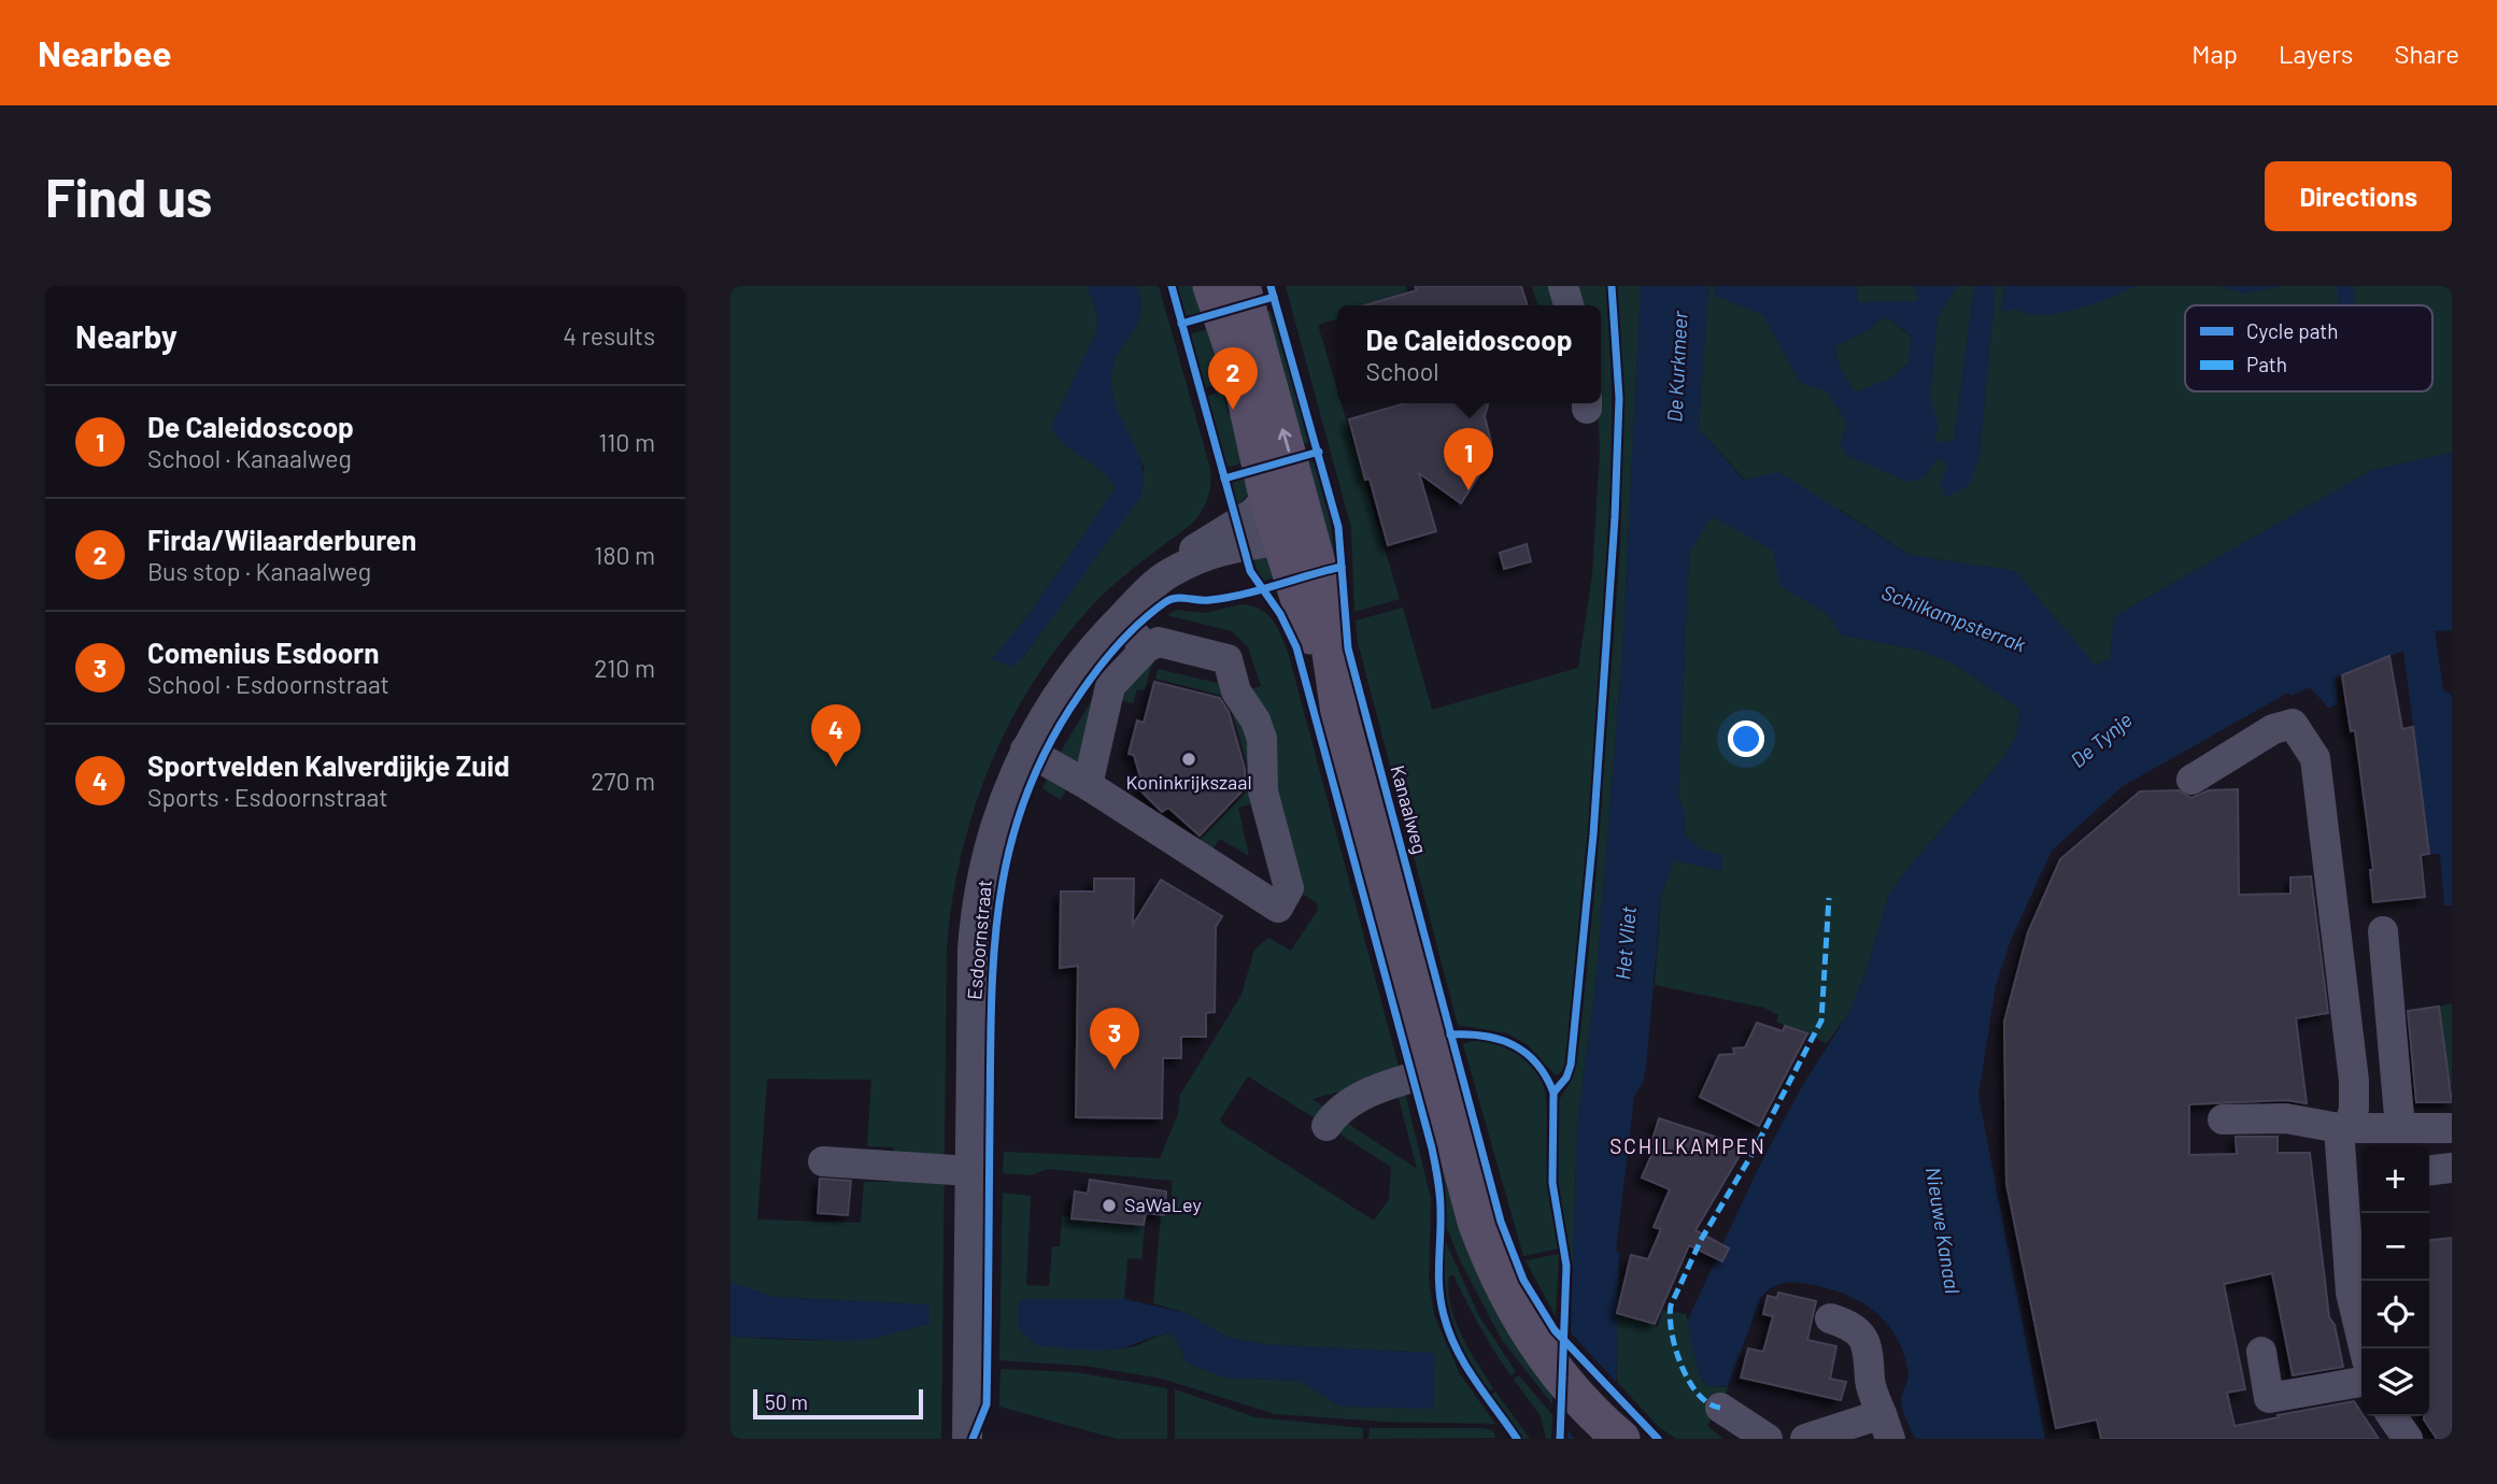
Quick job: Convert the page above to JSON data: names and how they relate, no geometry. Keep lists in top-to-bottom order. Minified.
{"streets":{"street":["Esdoornstraat"],"cycle path":["Kanaalweg"]},"districts":["SCHILKAMPEN"],"water":["De Kurkmeer","Schilkampsterrak","De Tynje","Het Vliet","Nieuwe Kanaal"],"places":["Koninkrijkszaal","SaWaLey"],"legend":["Cycle path","Path"],"scale_bar":"50 m","page":{"header":"Nearbee","nav":["Map","Layers","Share"],"buttons":"Directions","title":"Find us","heading":["Nearby","4 results"],"popup":["De Caleidoscoop","School"],"pins":["2","1","4","3"],"list":[{"mark":"1","name":"De Caleidoscoop","note":"School · Kanaalweg","value":"110 m"},{"mark":"2","name":"Firda/Wilaarderburen","note":"Bus stop · Kanaalweg","value":"180 m"},{"mark":"3","name":"Comenius Esdoorn","note":"School · Esdoornstraat","value":"210 m"},{"mark":"4","name":"Sportvelden Kalverdijkje Zuid","note":"Sports · Esdoornstraat","value":"270 m"}],"map_buttons":["+","−"],"scale":"50 m"}}
